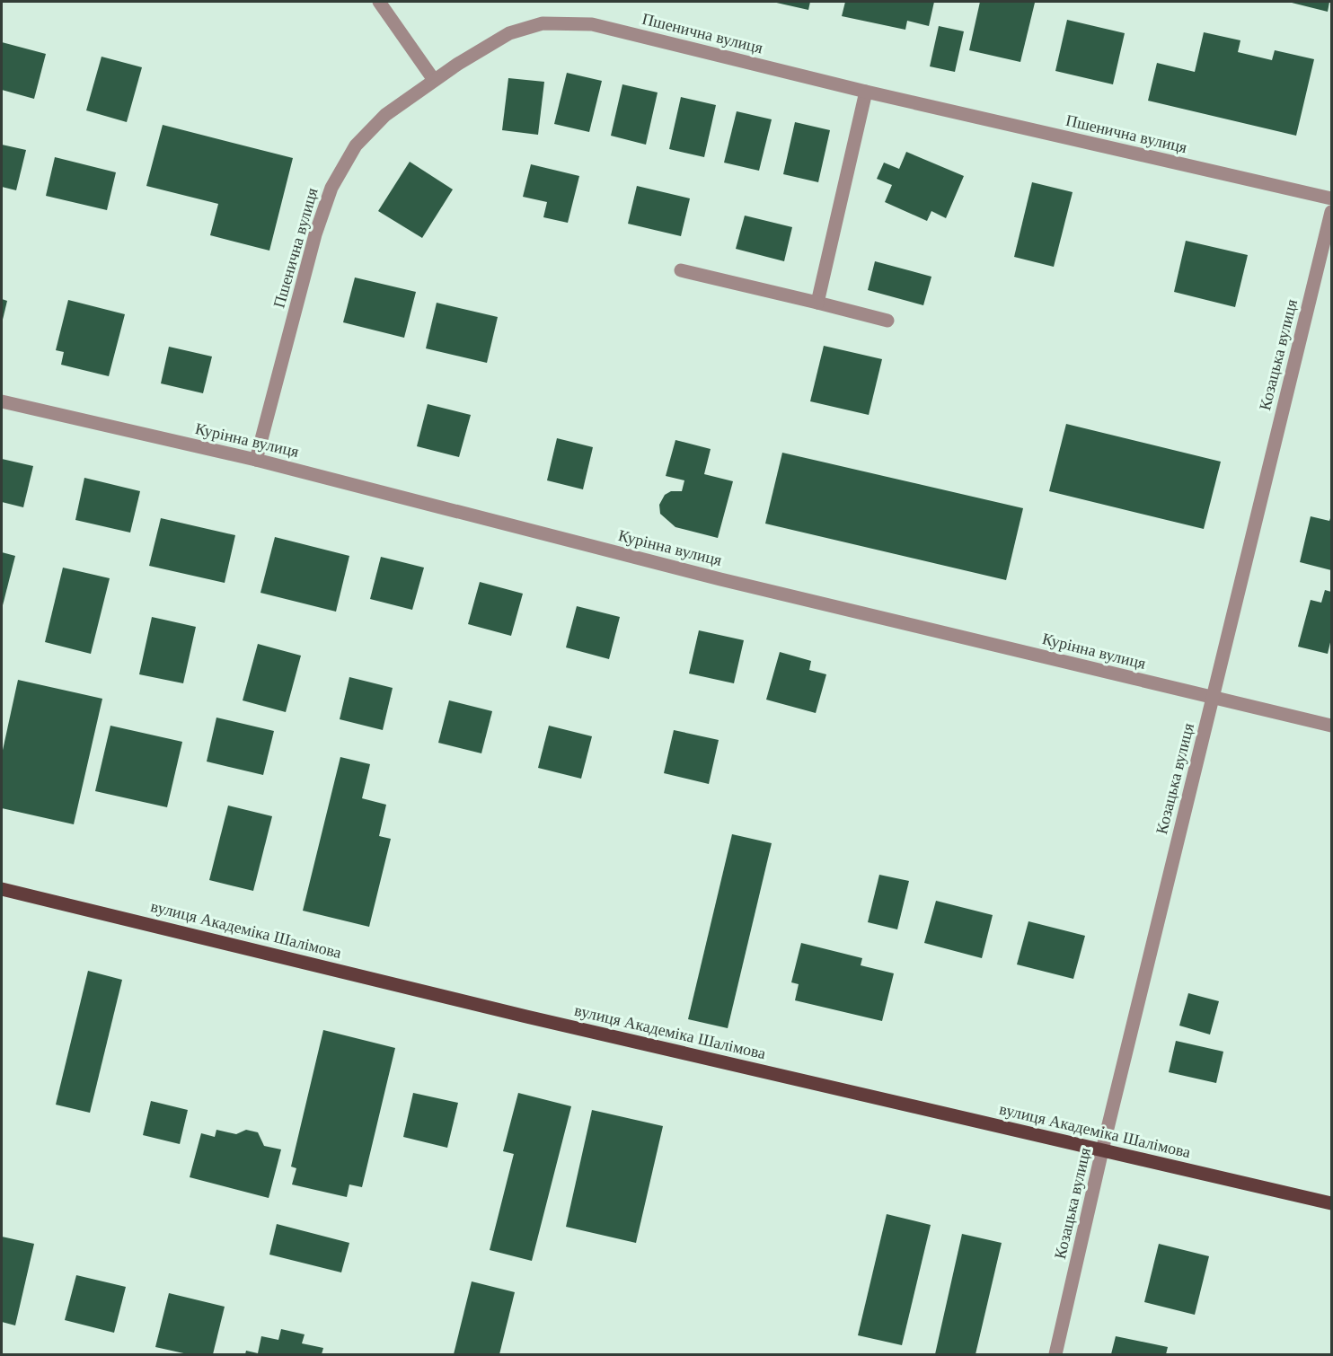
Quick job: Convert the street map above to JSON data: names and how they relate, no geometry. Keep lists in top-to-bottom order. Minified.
{"streets":{"main road":["вулиця Академіка Шалімова"],"street":["Пшенична вулиця","Козацька вулиця","Курінна вулиця"]},"crossings":[["Пшенична вулиця","Курінна вулиця"],["Козацька вулиця","Курінна вулиця"],["Козацька вулиця","вулиця Академіка Шалімова"]]}
